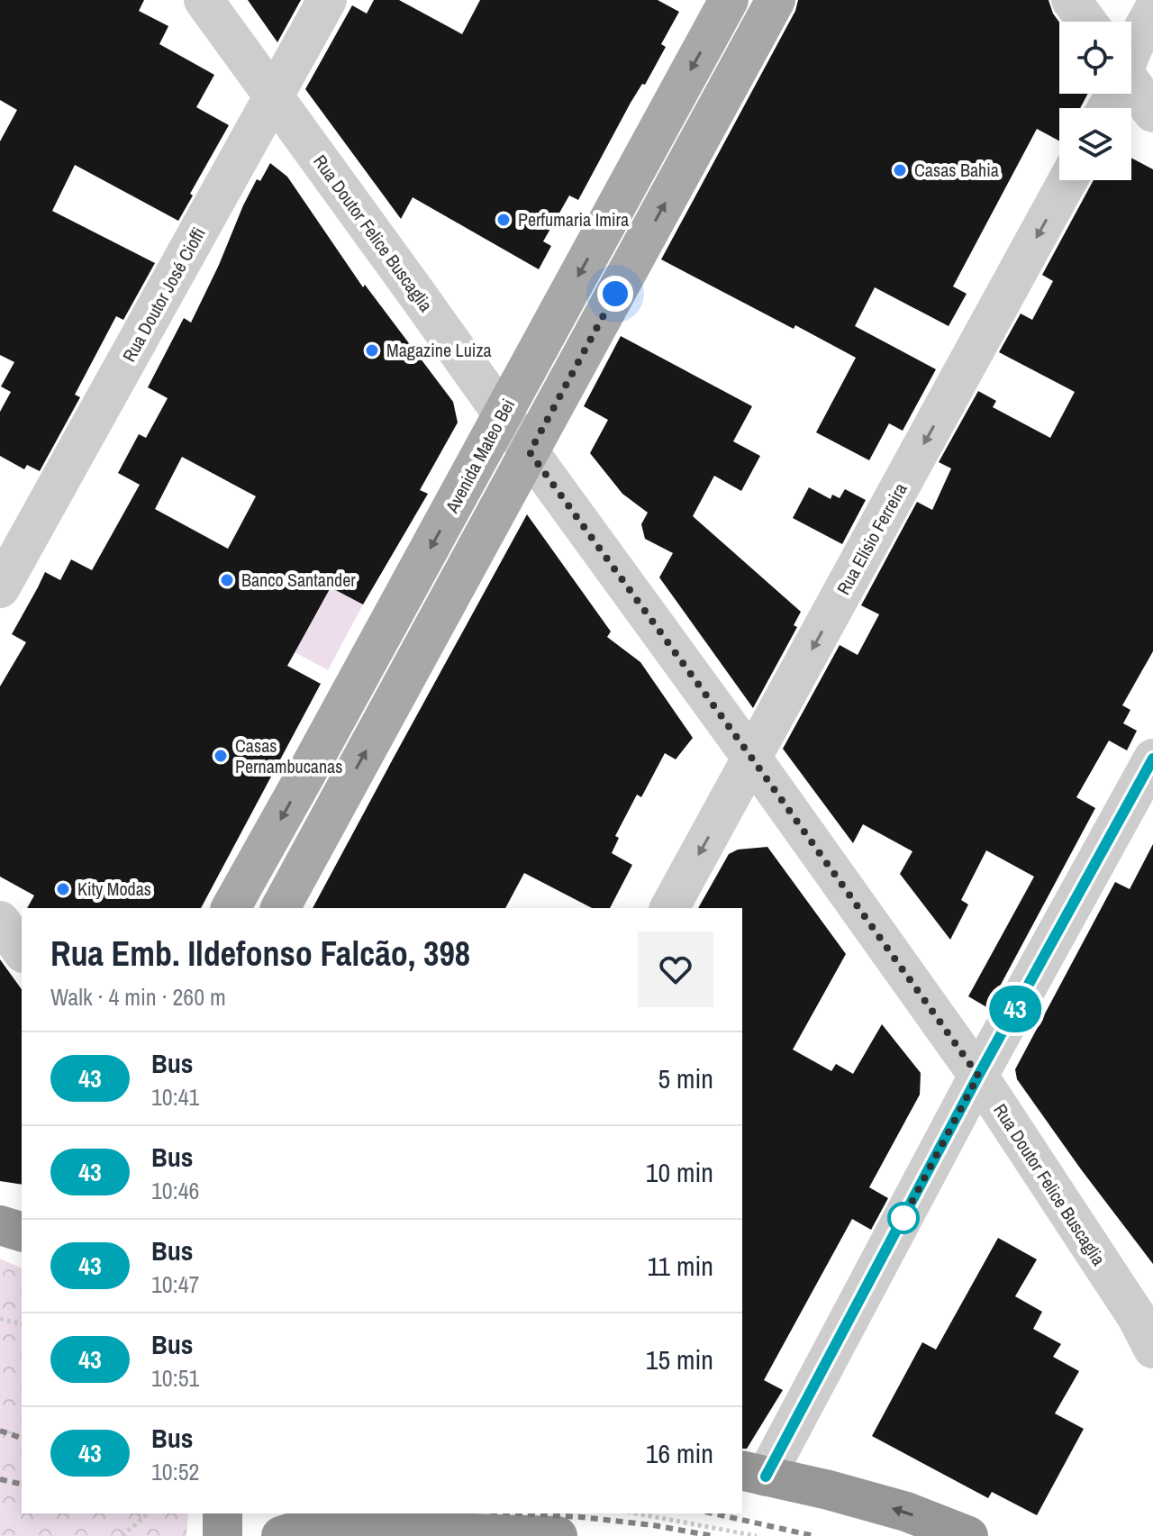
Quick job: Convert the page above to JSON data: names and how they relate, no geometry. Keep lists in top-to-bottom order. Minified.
{"streets":{"main road":["Avenida Mateo Bei"],"street":["Rua Doutor Felice Buscaglia","Rua Doutor José Cioffi","Rua Elísio Ferreira"]},"crossings":[["Rua Doutor Felice Buscaglia","Rua Doutor José Cioffi"],["Rua Doutor Felice Buscaglia","Avenida Mateo Bei"],["Rua Doutor Felice Buscaglia","Rua Elísio Ferreira"]],"places":["Casas Bahia","Perfumaria Imira","Magazine Luiza","Banco Santander","Casas Pernambucanas","Kity Modas"],"lines":["bus line 43"],"page":{"on_map":"43","heading":["Rua Emb. Ildefonso Falcão, 398","Walk · 4 min · 260 m"],"list":[{"mark":"43","name":"Bus","note":"10:41","value":"5 min"},{"mark":"43","name":"Bus","note":"10:46","value":"10 min"},{"mark":"43","name":"Bus","note":"10:47","value":"11 min"},{"mark":"43","name":"Bus","note":"10:51","value":"15 min"},{"mark":"43","name":"Bus","note":"10:52","value":"16 min"}]}}
